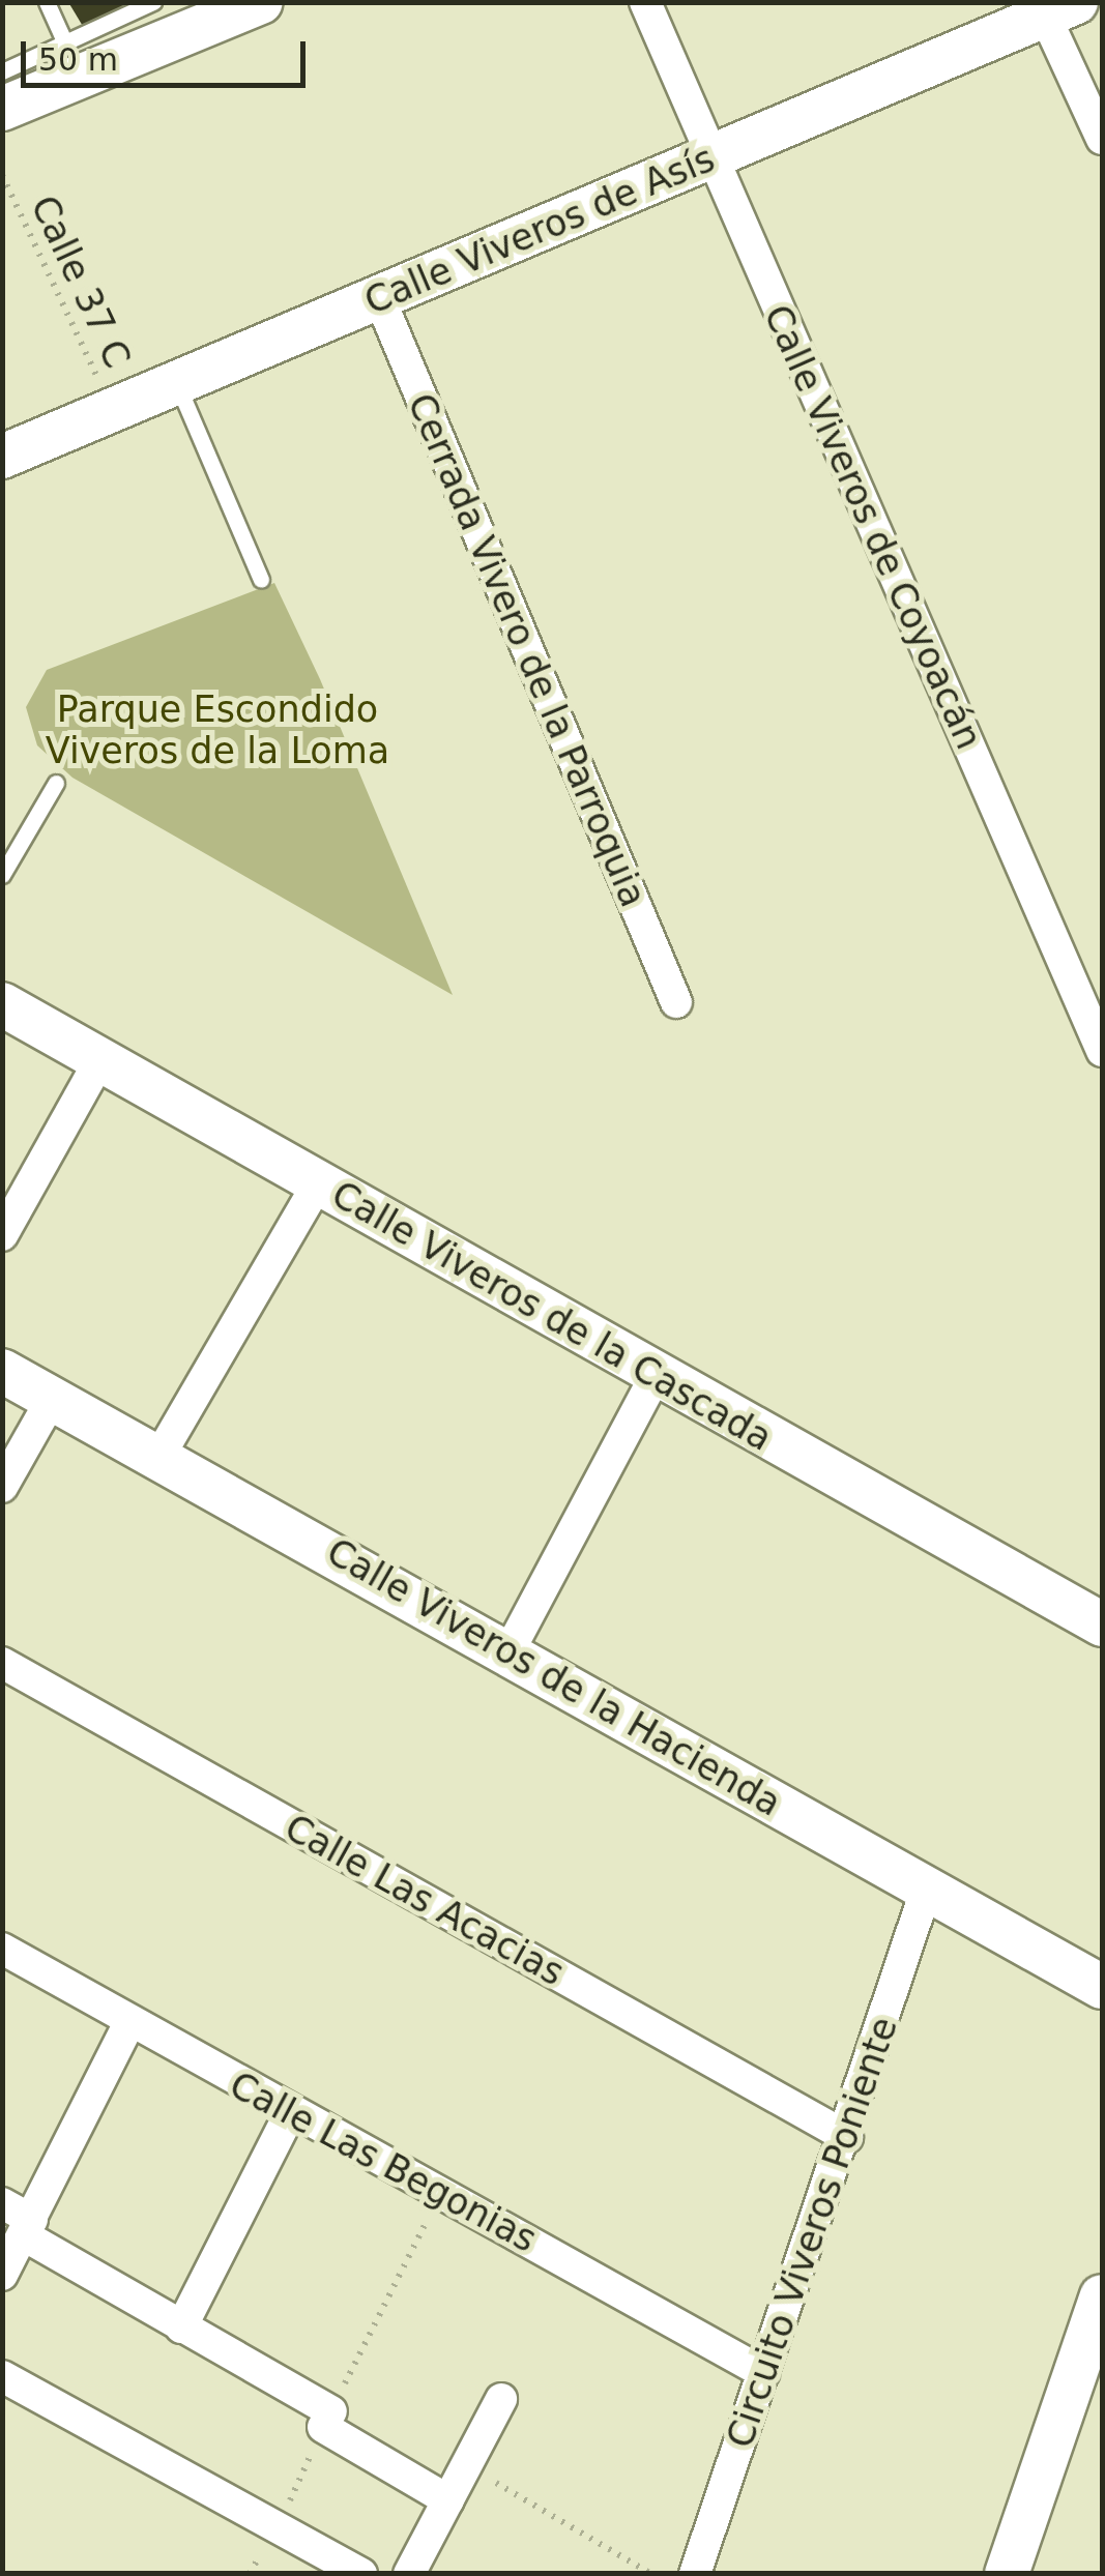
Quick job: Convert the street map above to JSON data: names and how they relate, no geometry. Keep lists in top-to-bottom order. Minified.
{"streets":{"street":["Calle Viveros de Asís","Calle Viveros de Coyoacán","Cerrada Vivero de la Parroquia","Calle Viveros de la Cascada","Calle Viveros de la Hacienda","Calle Las Acacias","Calle Las Begonias","Circuito Viveros Poniente"],"path":["Calle 37 C"]},"crossings":[["Calle Viveros de Asís","Calle 37 C"],["Calle Viveros de Asís","Calle Viveros de Coyoacán"],["Calle Viveros de Asís","Cerrada Vivero de la Parroquia"],["Calle Viveros de la Hacienda","Circuito Viveros Poniente"],["Calle Las Acacias","Circuito Viveros Poniente"],["Calle Las Begonias","Circuito Viveros Poniente"]],"parks":["Parque Escondido Viveros de la Loma"],"scale_bar":"50 m"}
